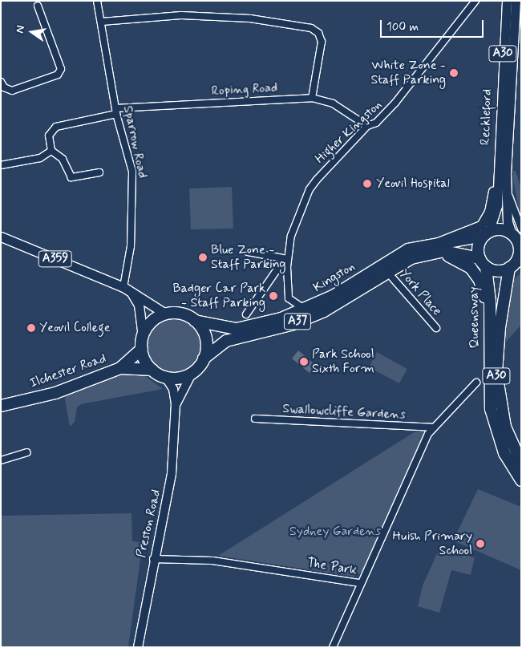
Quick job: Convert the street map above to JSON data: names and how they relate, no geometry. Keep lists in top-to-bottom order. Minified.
{"streets":{"highway":["A30","Kingston","Queensway","A37","Ilchester Road"],"main road":["Reckleford","A359"],"street":["Roping Road","Higher Kingston","Sparrow Road","York Place","Swallowcliffe Gardens","Preston Road","The Park"]},"crossings":[["Roping Road","Higher Kingston"],["Roping Road","Sparrow Road"],["Reckleford","Kingston"],["Reckleford","Queensway"],["Higher Kingston","Kingston"],["Sparrow Road","A359"],["A359","Kingston"],["A359","A37"],["A359","Ilchester Road"],["A359","Preston Road"],["Kingston","York Place"],["Kingston","Queensway"],["Kingston","A37"],["Kingston","Ilchester Road"],["Kingston","Preston Road"],["A37","Ilchester Road"],["A37","Preston Road"],["Ilchester Road","Preston Road"],["Swallowcliffe Gardens","The Park"],["Preston Road","The Park"]],"parks":["Sydney Gardens"],"places":["White Zone - Staff Parking","Yeovil Hospital","Blue Zone - Staff Parking","Badger Car Park - Staff Parking","Yeovil College","Park School Sixth Form","Huish Primary School"],"scale_bar":"100 m","north":"left"}
